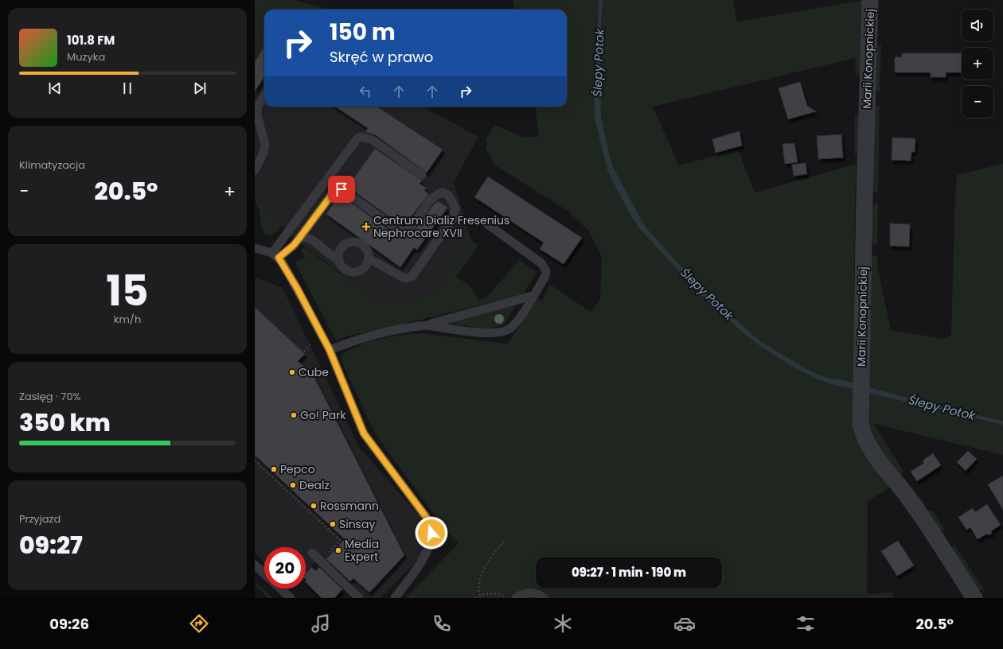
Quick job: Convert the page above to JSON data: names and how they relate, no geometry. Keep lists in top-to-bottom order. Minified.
{"streets":{"street":["Marii Konopnickiej"]},"water":["Ślepy Potok"],"places":{"health":["Centrum Dializ Fresenius Nephrocare XVII"],"other":["Cube","Go! Park","Pepco","Dealz","Rossmann","Sinsay","Media Expert"]},"page":{"map_buttons":["+","−"],"turn":["150 m","Skręć w prawo"],"song":["101.8 FM","Muzyka"],"tile":["Klimatyzacja",["15","km/h"],["Zasięg · 70%","350 km"],["Przyjazd","09:27"]],"heat":["−","20.5°","+"],"limit":"20","trip":"09:27 · 1 min · 190 m","tabs":["09:26","20.5°"]}}
